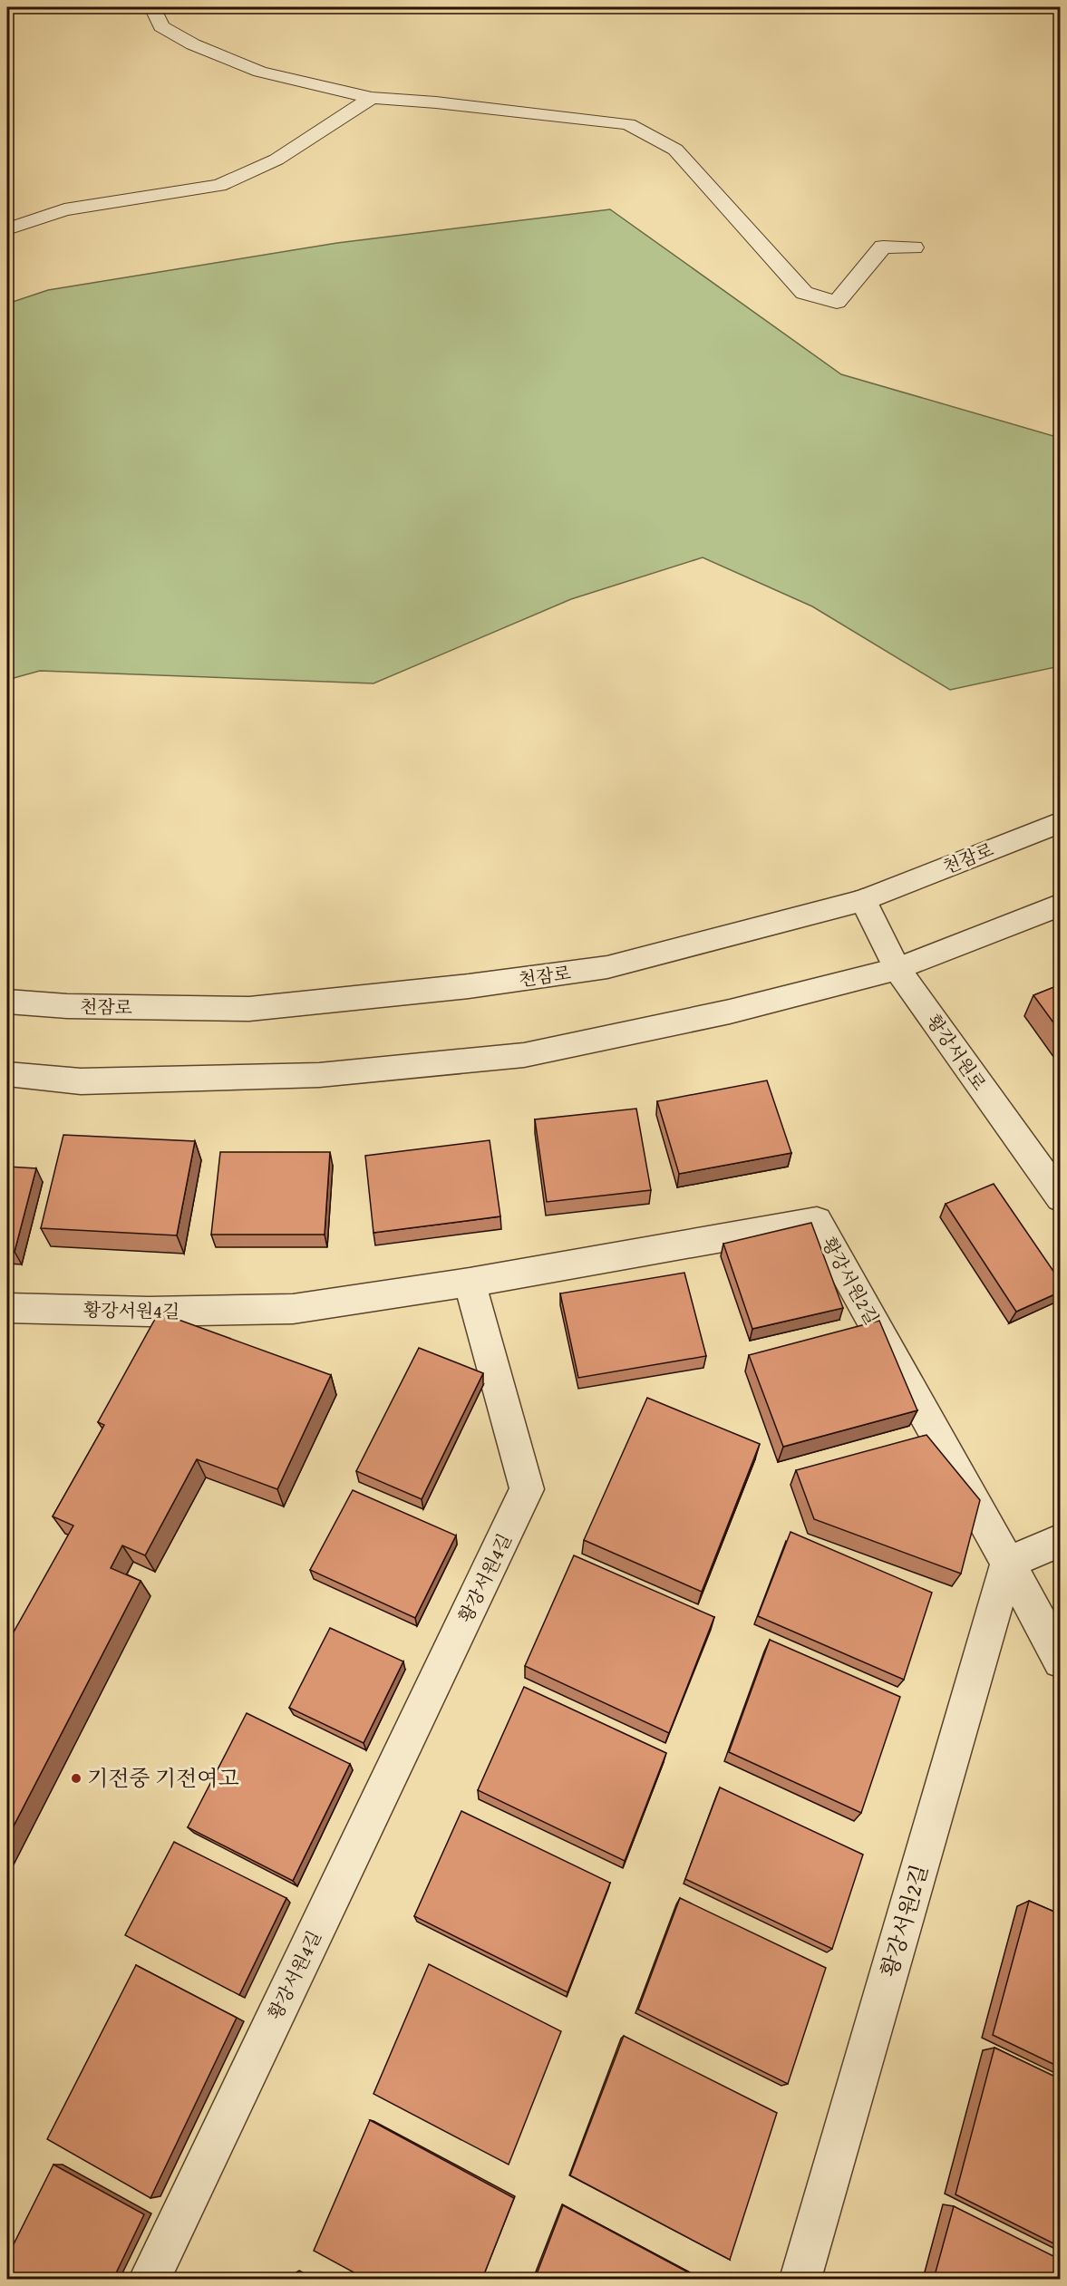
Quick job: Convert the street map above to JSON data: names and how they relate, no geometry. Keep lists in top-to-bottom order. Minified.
{"streets":{"street":["천잠로","황강서원로","황강서원2길","황강서원4길"]},"crossings":[["천잠로","황강서원로"],["황강서원2길","황강서원4길"]],"places":["기전중 기전여고"]}
